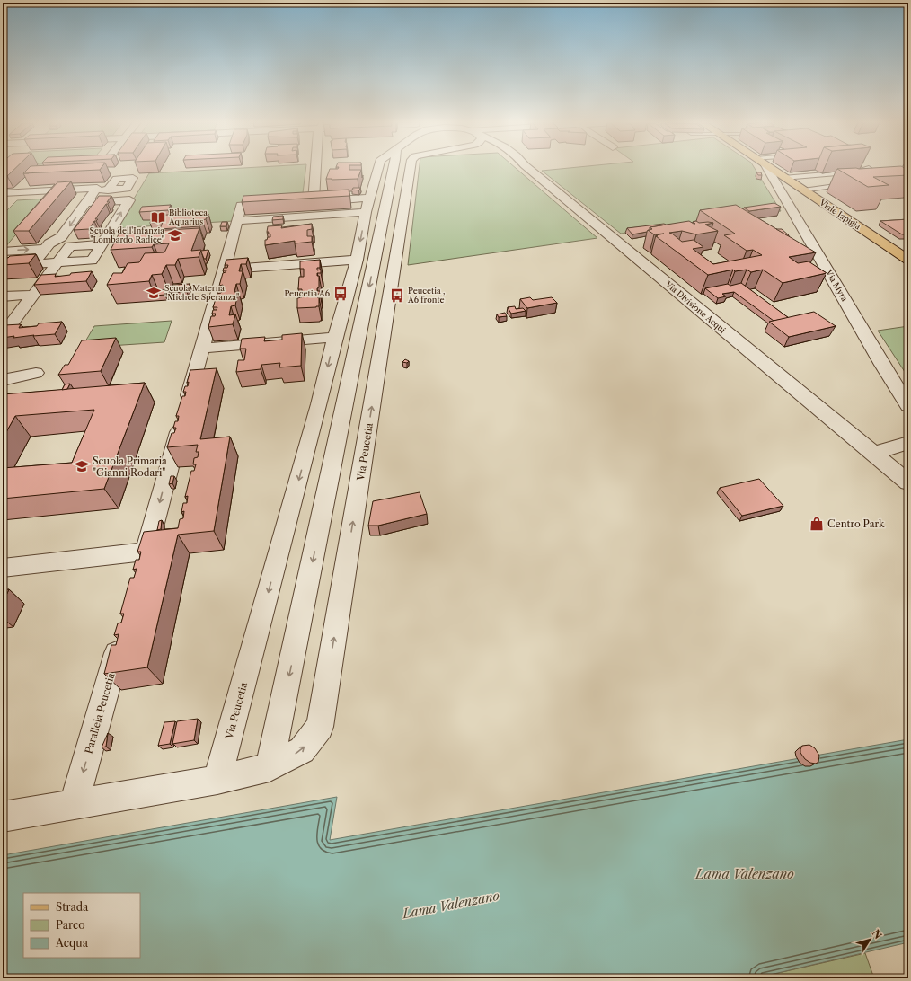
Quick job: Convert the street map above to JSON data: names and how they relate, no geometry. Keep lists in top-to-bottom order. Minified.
{"streets":{"main road":["Viale Japigia"],"street":["Via Myra","Via Divisione Acqui","Via Peucetia","Parallela Peucetia"]},"crossings":[["Via Peucetia","Parallela Peucetia"]],"water":["Lama Valenzano"],"places":{"library":["Biblioteca Aquarius"],"school or university":["Scuola dell'Infanzia \"Lombardo Radice\"","Scuola Materna \"Michele Speranza\"","Scuola Primaria \"Gianni Rodari\""],"bus stop":["Peucetia A6","Peucetia , A6 fronte"],"shop":["Centro Park"]},"legend":["Strada","Parco","Acqua"],"north":"top right"}
